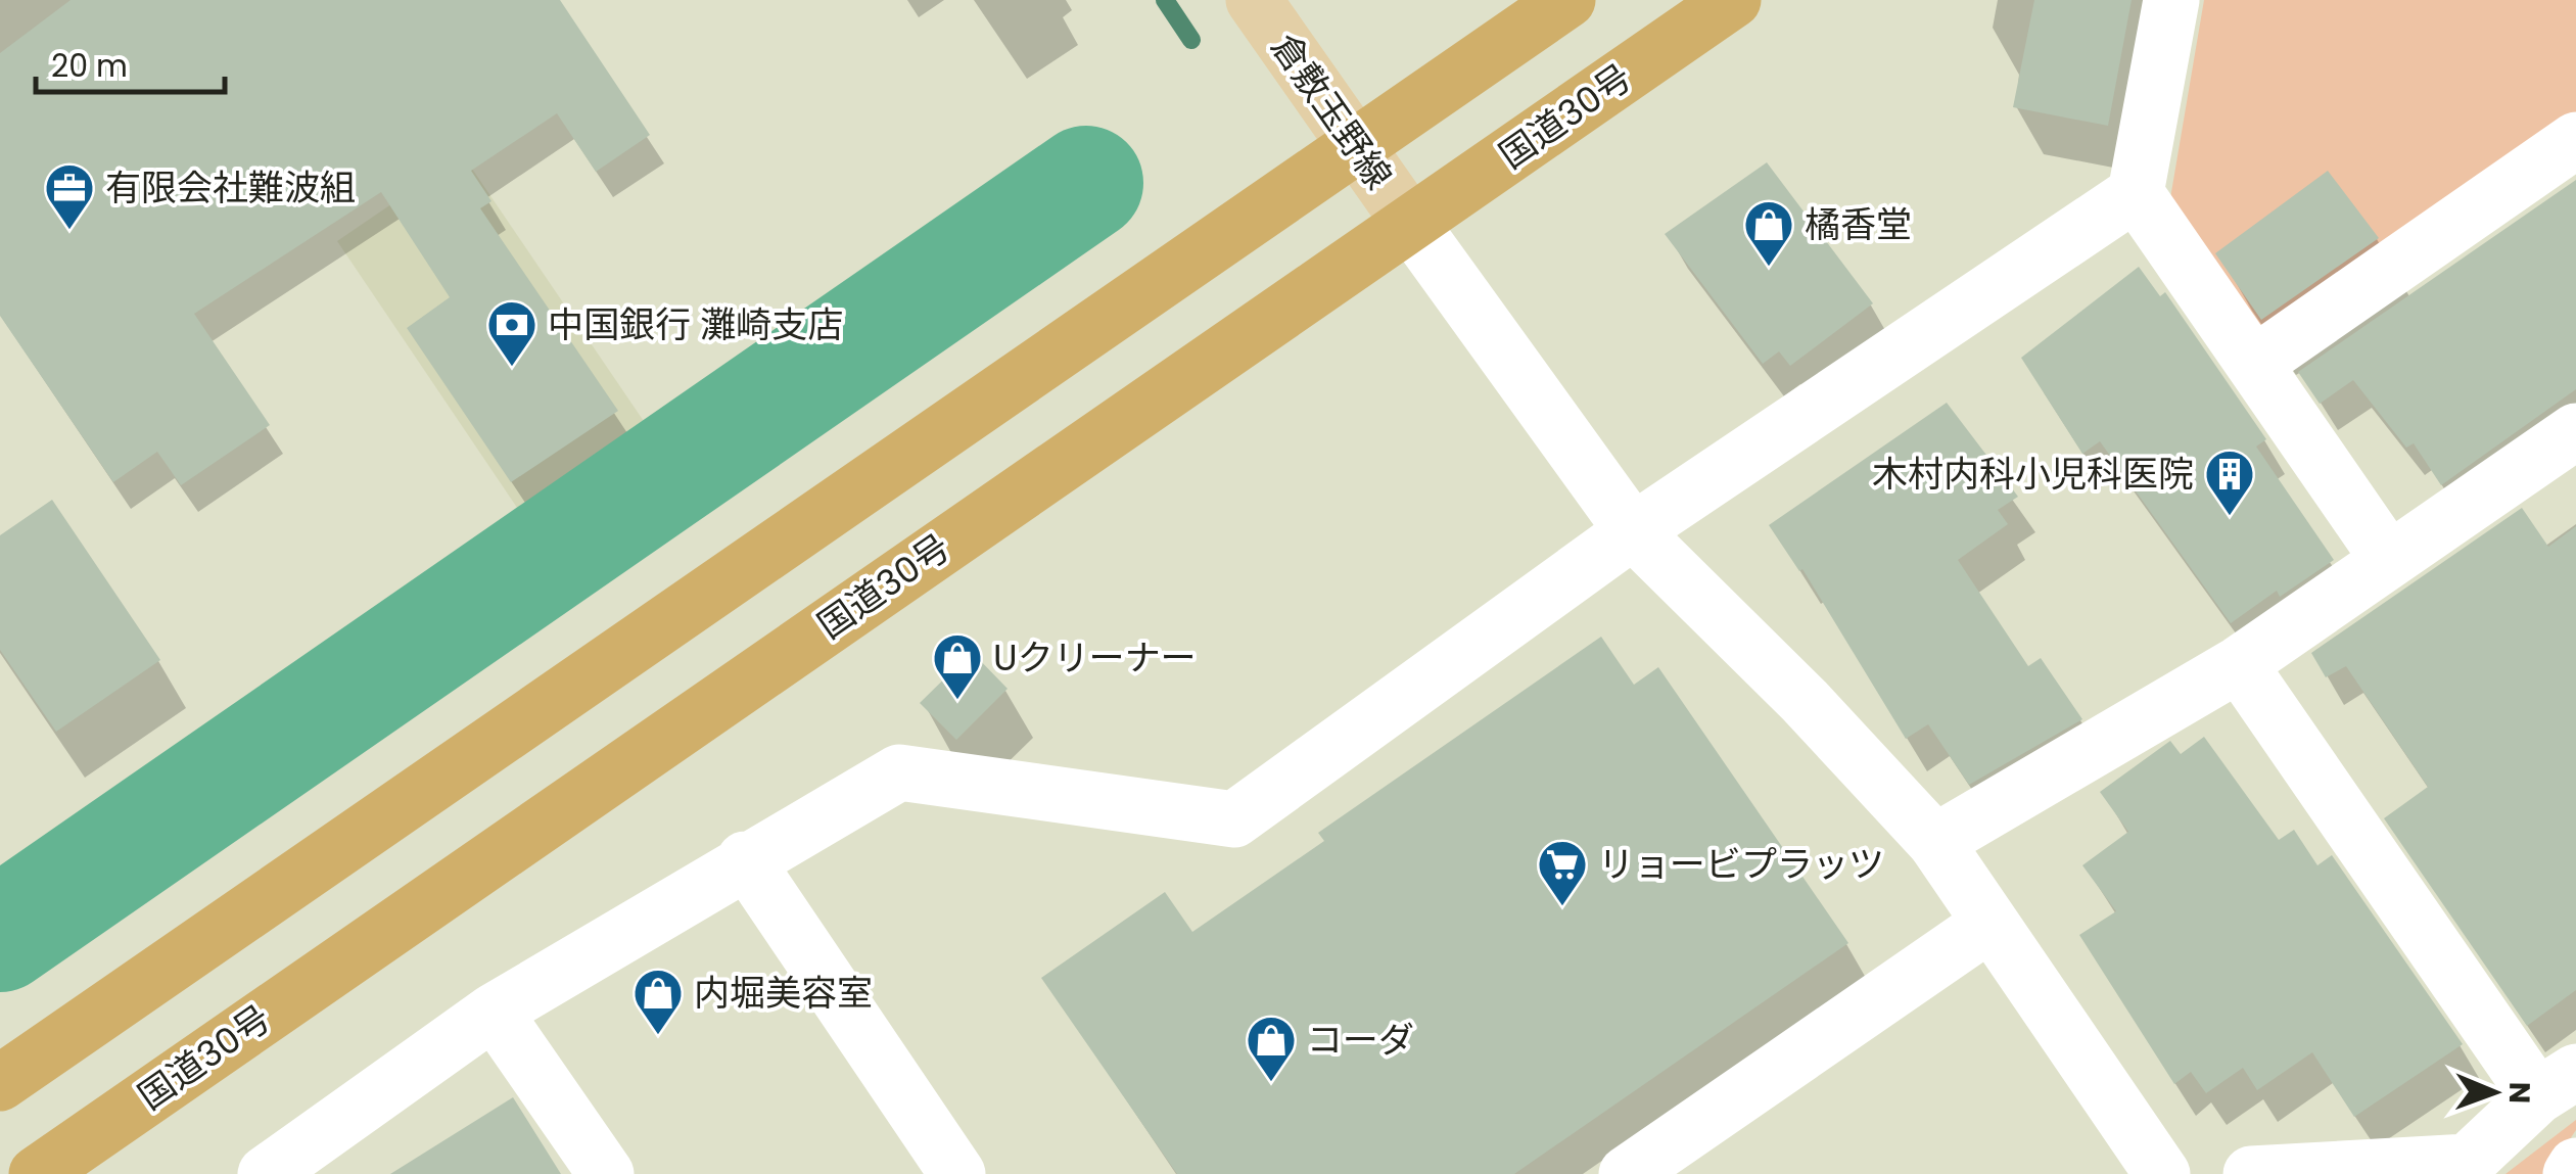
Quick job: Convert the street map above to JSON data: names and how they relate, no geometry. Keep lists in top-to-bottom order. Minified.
{"streets":{"highway":["国道30号"],"main road":["倉敷玉野線"]},"crossings":[["倉敷玉野線","国道30号"]],"places":{"office":["有限会社難波組"],"shop":["橘香堂","Uクリーナー","内堀美容室","コーダ"],"bank":["中国銀行 灘崎支店"],"building":["木村内科小児科医院"],"supermarket":["リョービプラッツ"]},"scale_bar":"20 m","north":"right"}
